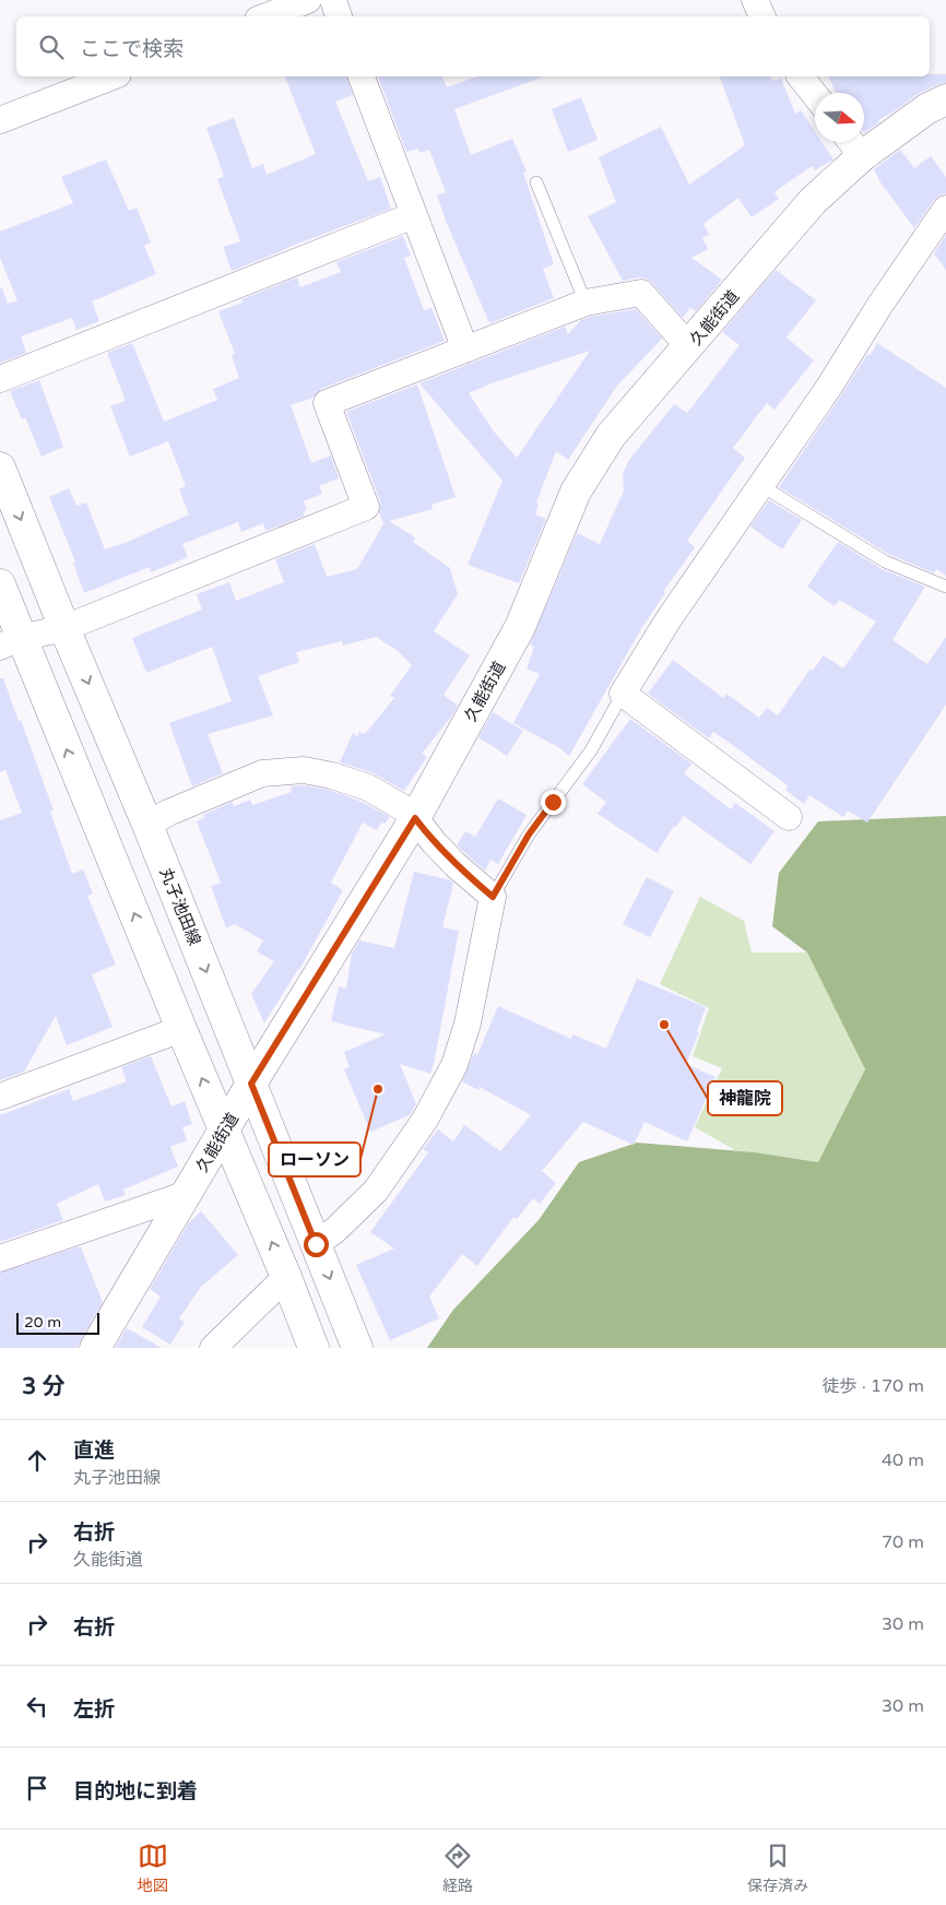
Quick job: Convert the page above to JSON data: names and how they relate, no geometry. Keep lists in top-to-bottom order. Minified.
{"streets":{"street":["久能街道","丸子池田線"]},"crossings":[["久能街道","丸子池田線"]],"places":["神龍院","ローソン"],"scale_bar":"20 m","north":"right","page":{"search":"ここで検索","scale":"20 m","heading":["3 分","徒歩 · 170 m"],"list":[["直進","丸子池田線","40 m"],["右折","久能街道","70 m"],["右折","30 m"],["左折","30 m"],"目的地に到着"],"nav":["地図","経路","保存済み"]}}
